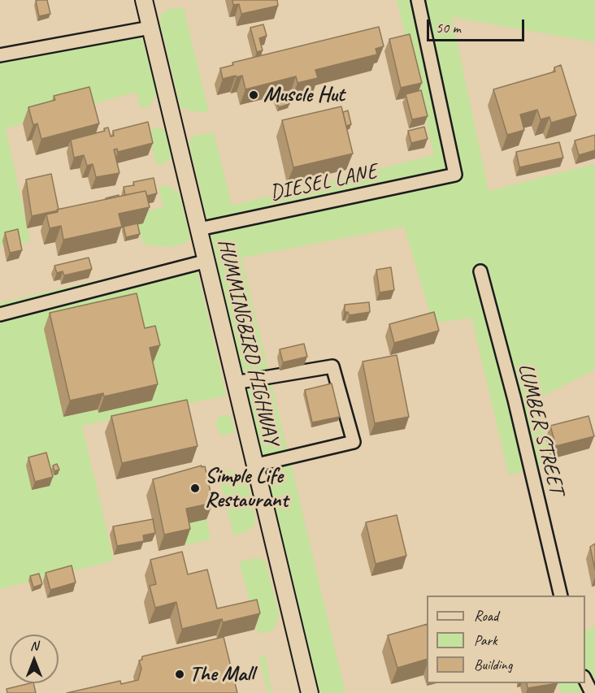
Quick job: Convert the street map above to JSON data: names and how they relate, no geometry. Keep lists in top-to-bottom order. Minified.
{"streets":{"main road":["HUMMINGBIRD HIGHWAY"],"street":["DIESEL LANE","LUMBER STREET"]},"crossings":[["DIESEL LANE","HUMMINGBIRD HIGHWAY"]],"places":["Muscle Hut","Simple Life Restaurant","The Mall"],"legend":["Road","Park","Building"],"scale_bar":"50 m","north":"top"}
